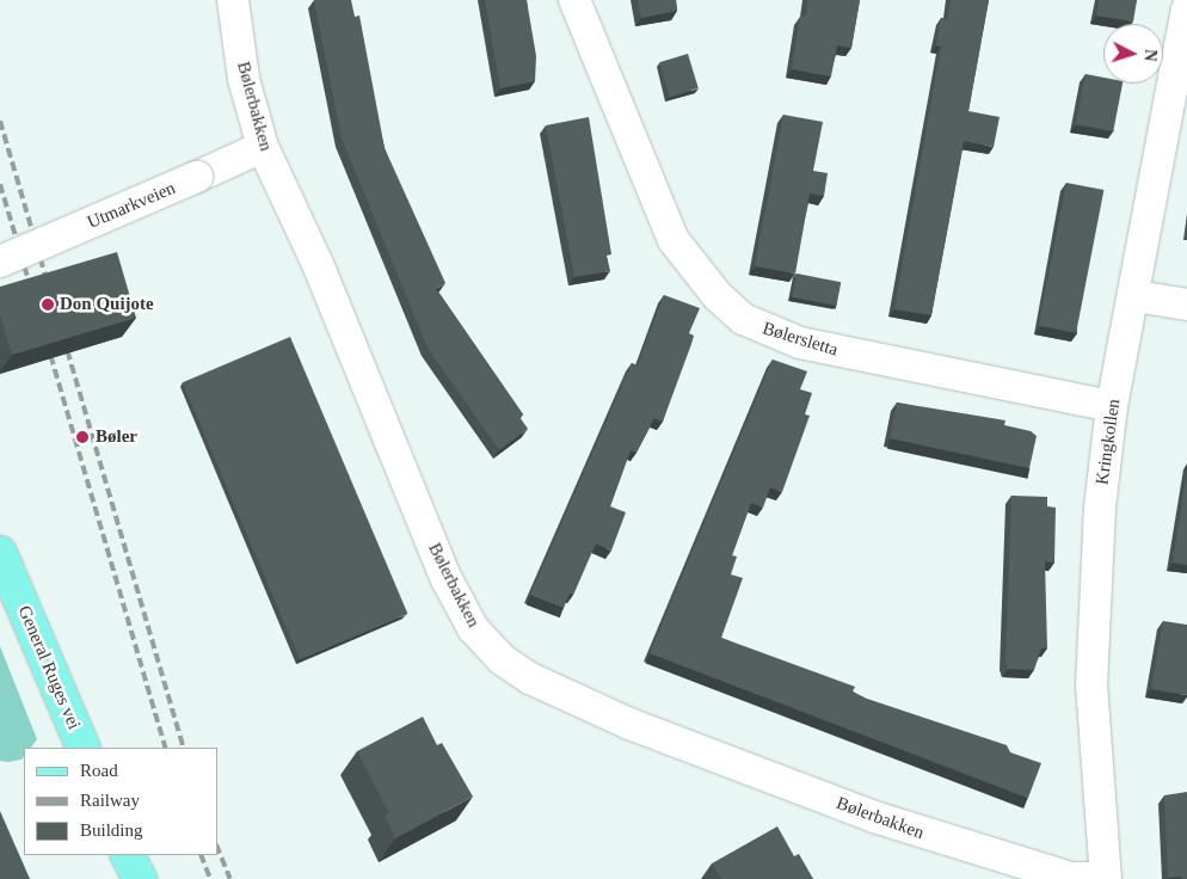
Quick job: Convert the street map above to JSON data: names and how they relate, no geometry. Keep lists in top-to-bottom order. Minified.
{"streets":{"main road":["General Ruges vei"],"street":["Bølerbakken","Utmarkveien","Bølersletta","Kringkollen"]},"crossings":[["Bølerbakken","Utmarkveien"],["Bølerbakken","Kringkollen"],["Bølersletta","Kringkollen"]],"places":["Don Quijote","Bøler"],"legend":["Road","Railway","Building"],"north":"right"}
